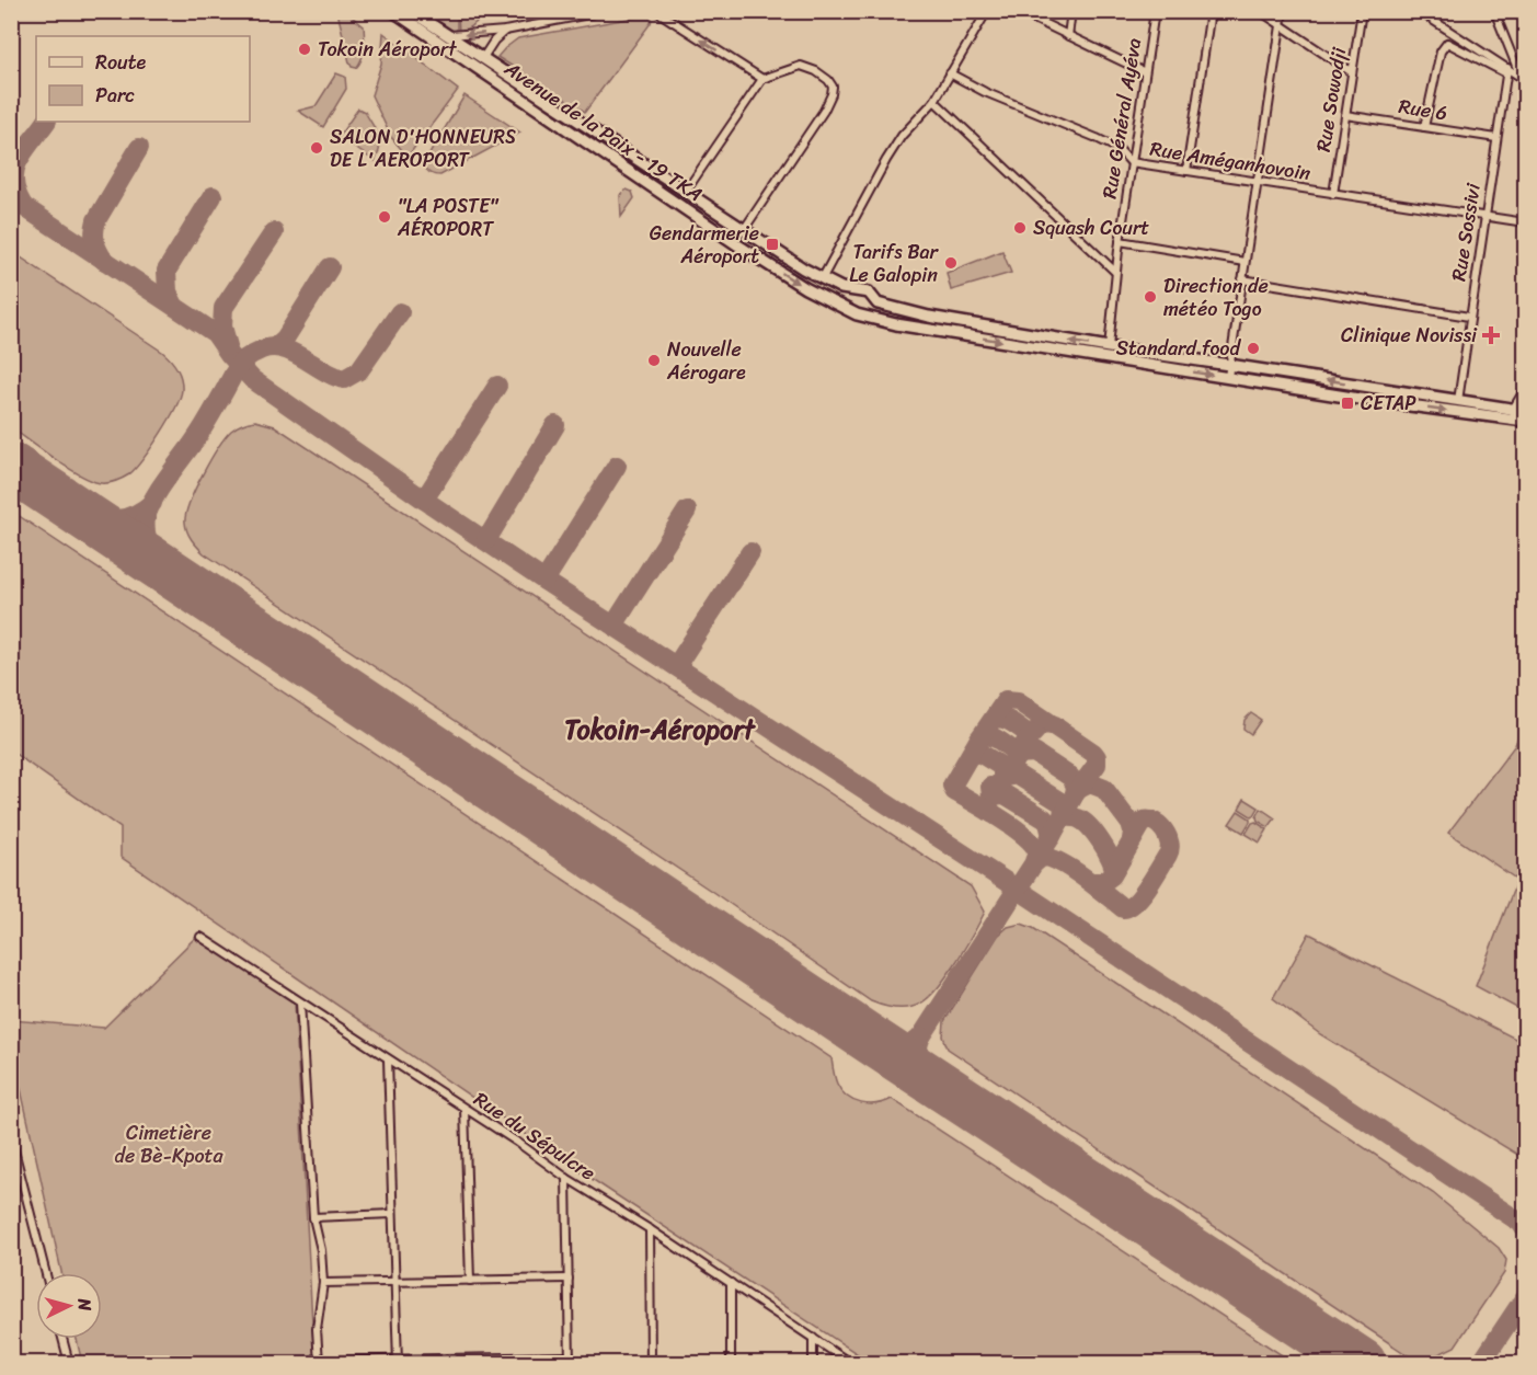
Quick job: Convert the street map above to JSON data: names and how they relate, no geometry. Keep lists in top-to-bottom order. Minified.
{"streets":{"main road":["Avenue de la Paix - 19 TKA"],"street":["Rue Sowodji","Rue 6","Rue Général Ayéva","Rue Améganhovoin","Rue Sossivi","Rue du Sépulcre"]},"crossings":[["Rue Sowodji","Rue 6"],["Rue Sowodji","Rue Améganhovoin"],["Rue 6","Rue Sossivi"],["Rue Général Ayéva","Avenue de la Paix - 19 TKA"],["Rue Général Ayéva","Rue Améganhovoin"],["Avenue de la Paix - 19 TKA","Rue Sossivi"],["Rue Améganhovoin","Rue Sossivi"]],"districts":["Tokoin-Aéroport"],"parks":["Cimetière de Bè-Kpota"],"places":{"other":["Tokoin Aéroport","SALON D'HONNEURS DE L'AEROPORT","\"LA POSTE\" AÉROPORT","Squash Court","Tarifs Bar Le Galopin","Direction de météo Togo","Standard food","Nouvelle Aérogare"],"transit":["Gendarmerie Aéroport","CETAP"],"health":["Clinique Novissi"]},"legend":["Route","Parc"],"north":"right"}
